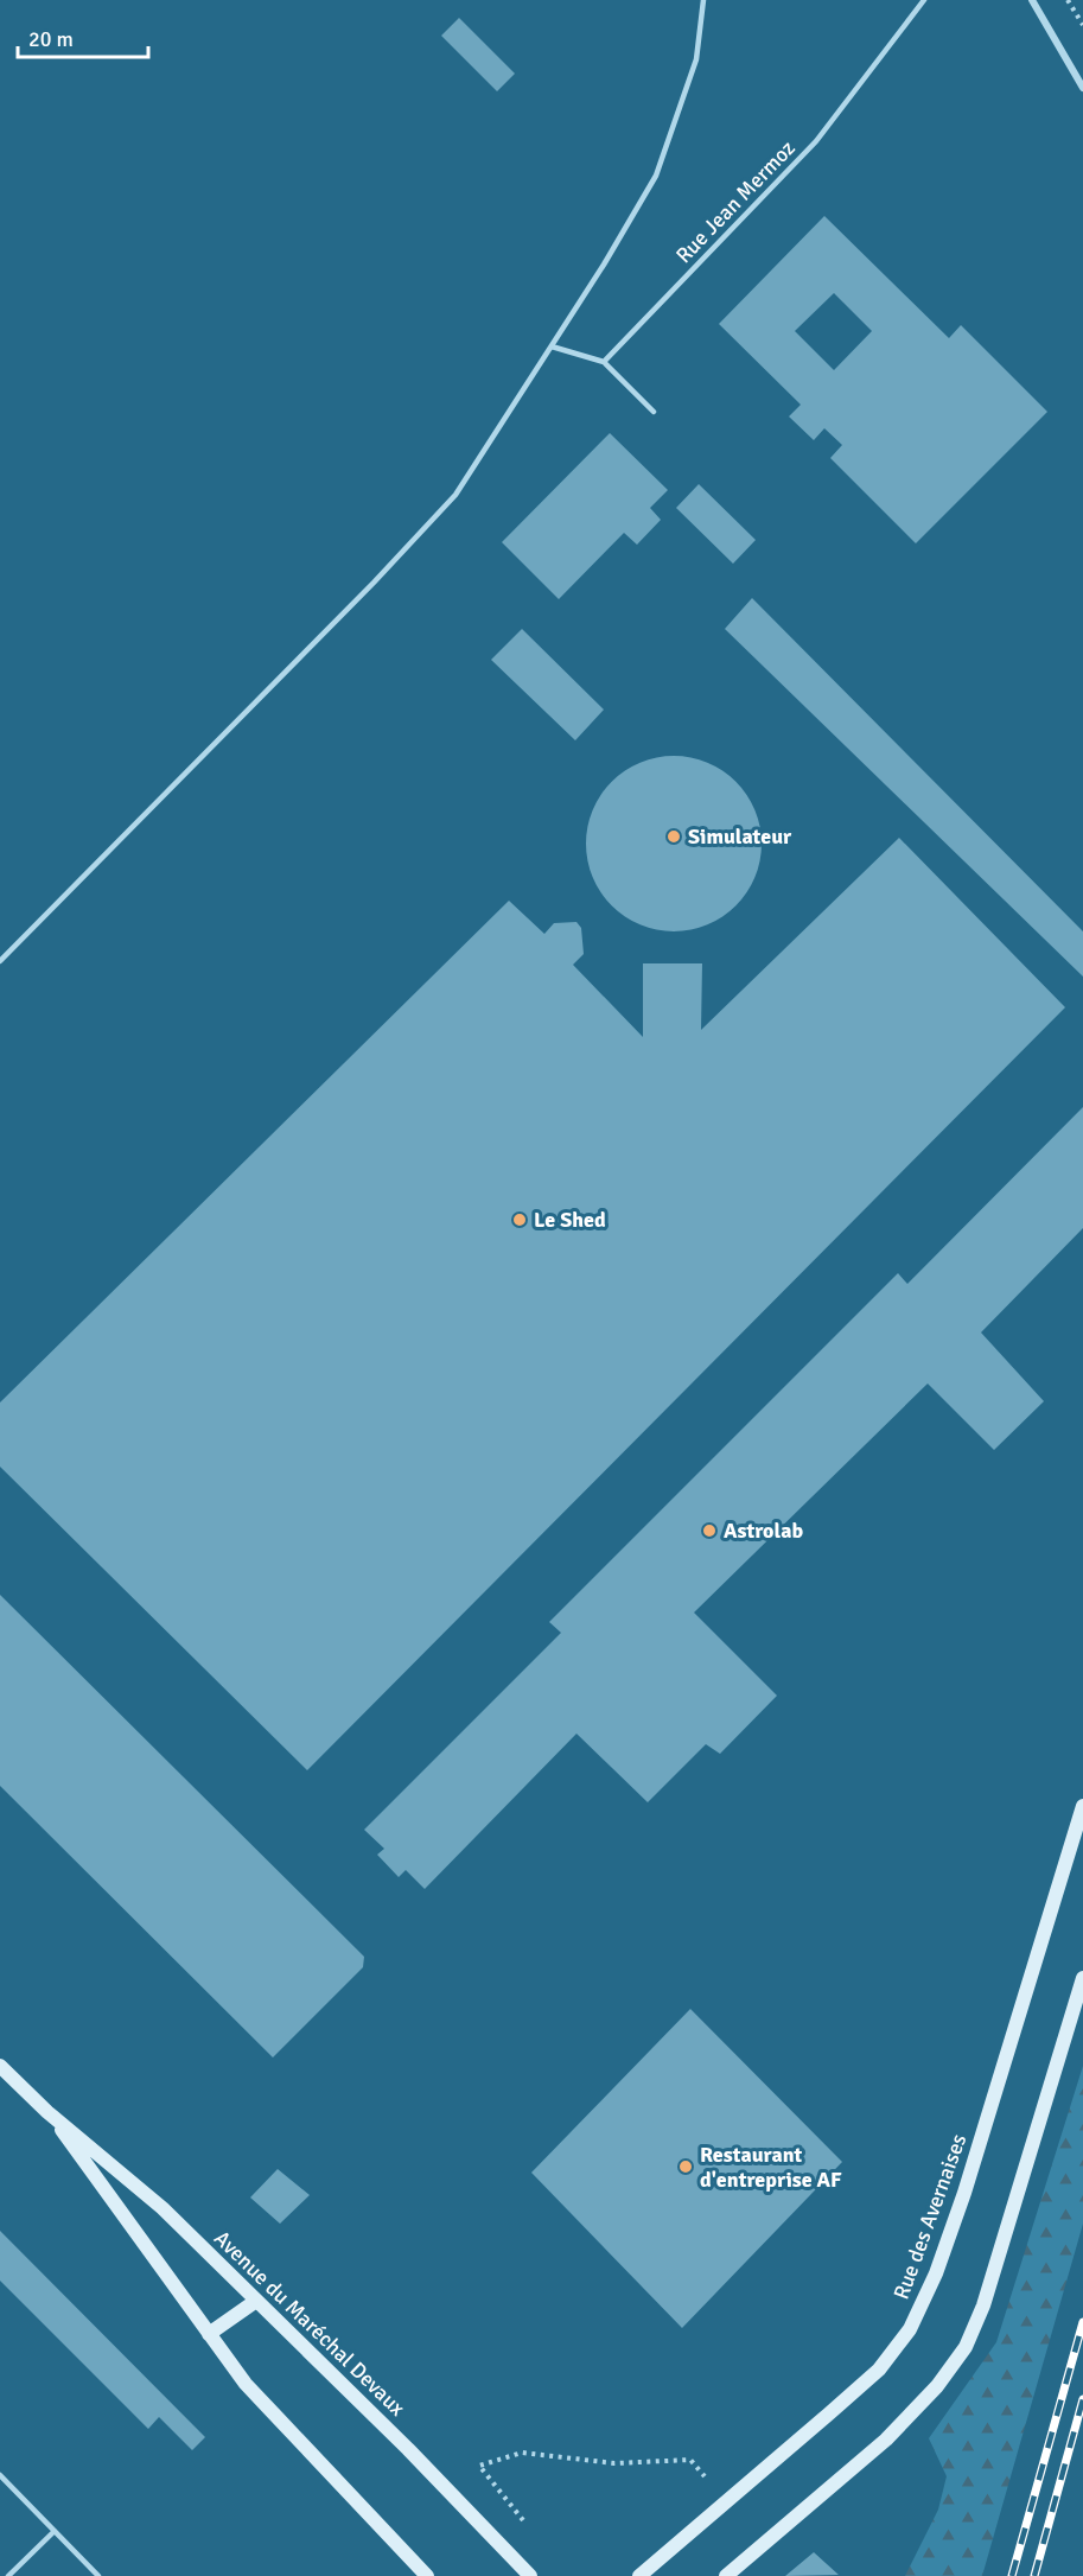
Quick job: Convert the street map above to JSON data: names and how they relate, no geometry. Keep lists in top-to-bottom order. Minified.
{"streets":{"main road":["Rue des Avernaises","Avenue du Maréchal Devaux"],"lane":["Rue Jean Mermoz"]},"places":["Simulateur","Le Shed","Astrolab","Restaurant d'entreprise AF"],"scale_bar":"20 m"}
